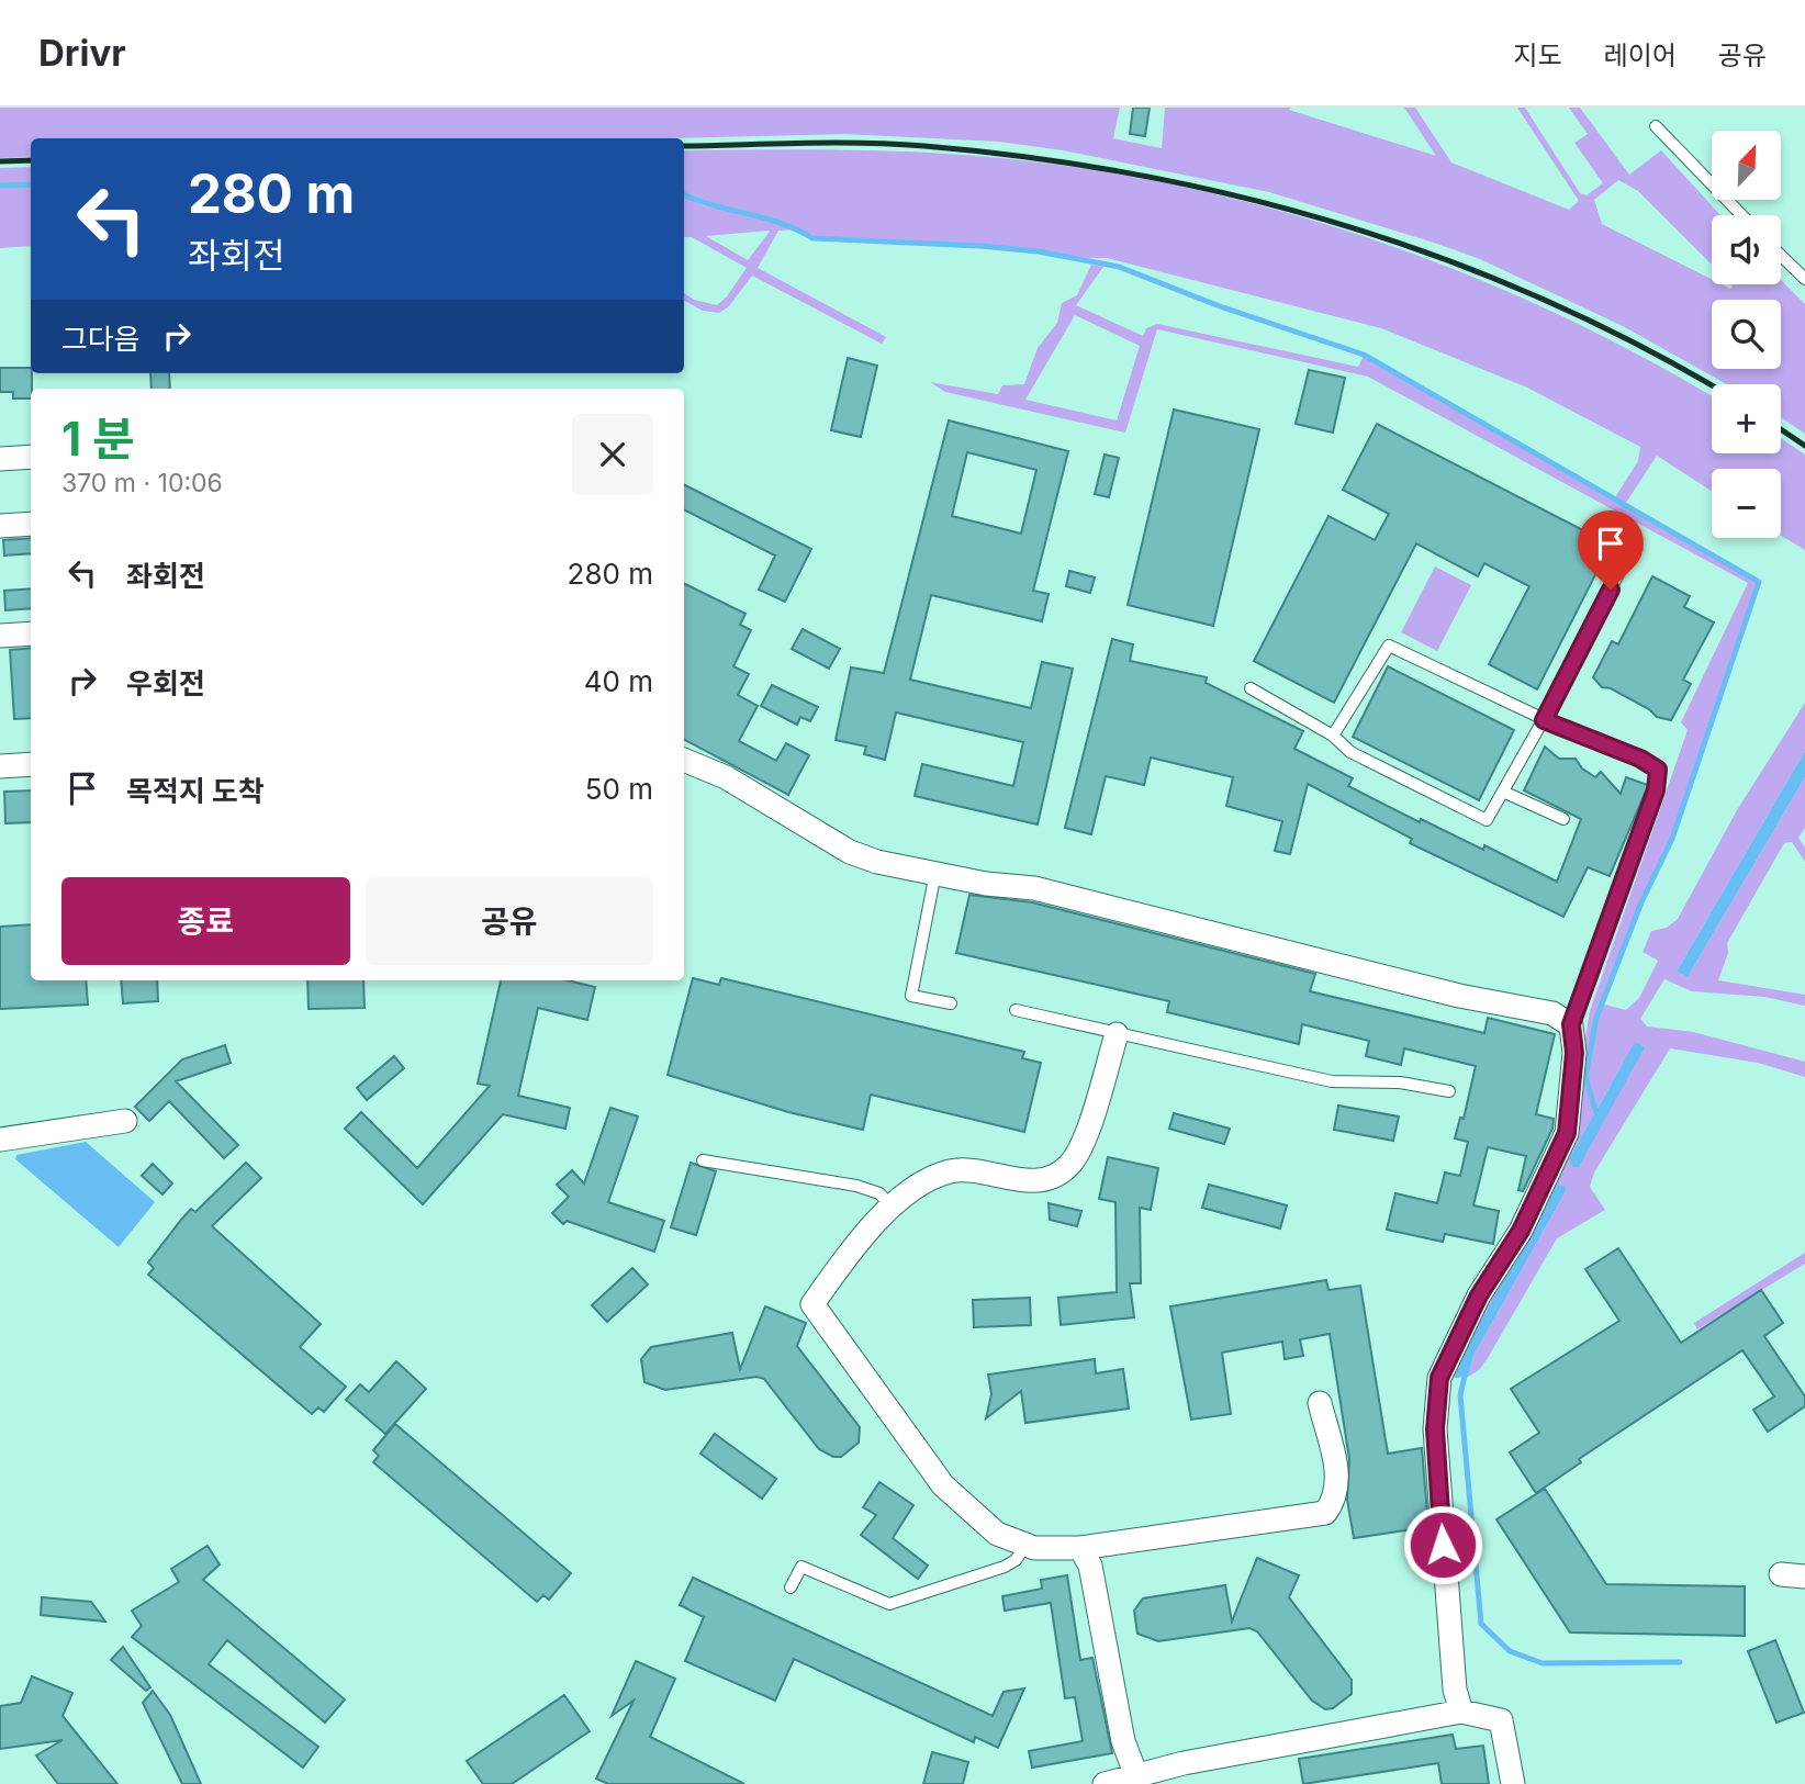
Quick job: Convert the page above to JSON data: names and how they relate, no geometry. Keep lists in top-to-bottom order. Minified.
{"north":"top right","page":{"header":"Drivr","nav":["지도","레이어","공유"],"map_buttons":["+","−"],"turn":["280 m","좌회전"],"then":"그다음","heading":["1 분","370 m · 10:06"],"list":[{"name":"좌회전","value":"280 m"},{"name":"우회전","value":"40 m"},{"name":"목적지 도착","value":"50 m"}],"buttons":["종료","공유"]}}
